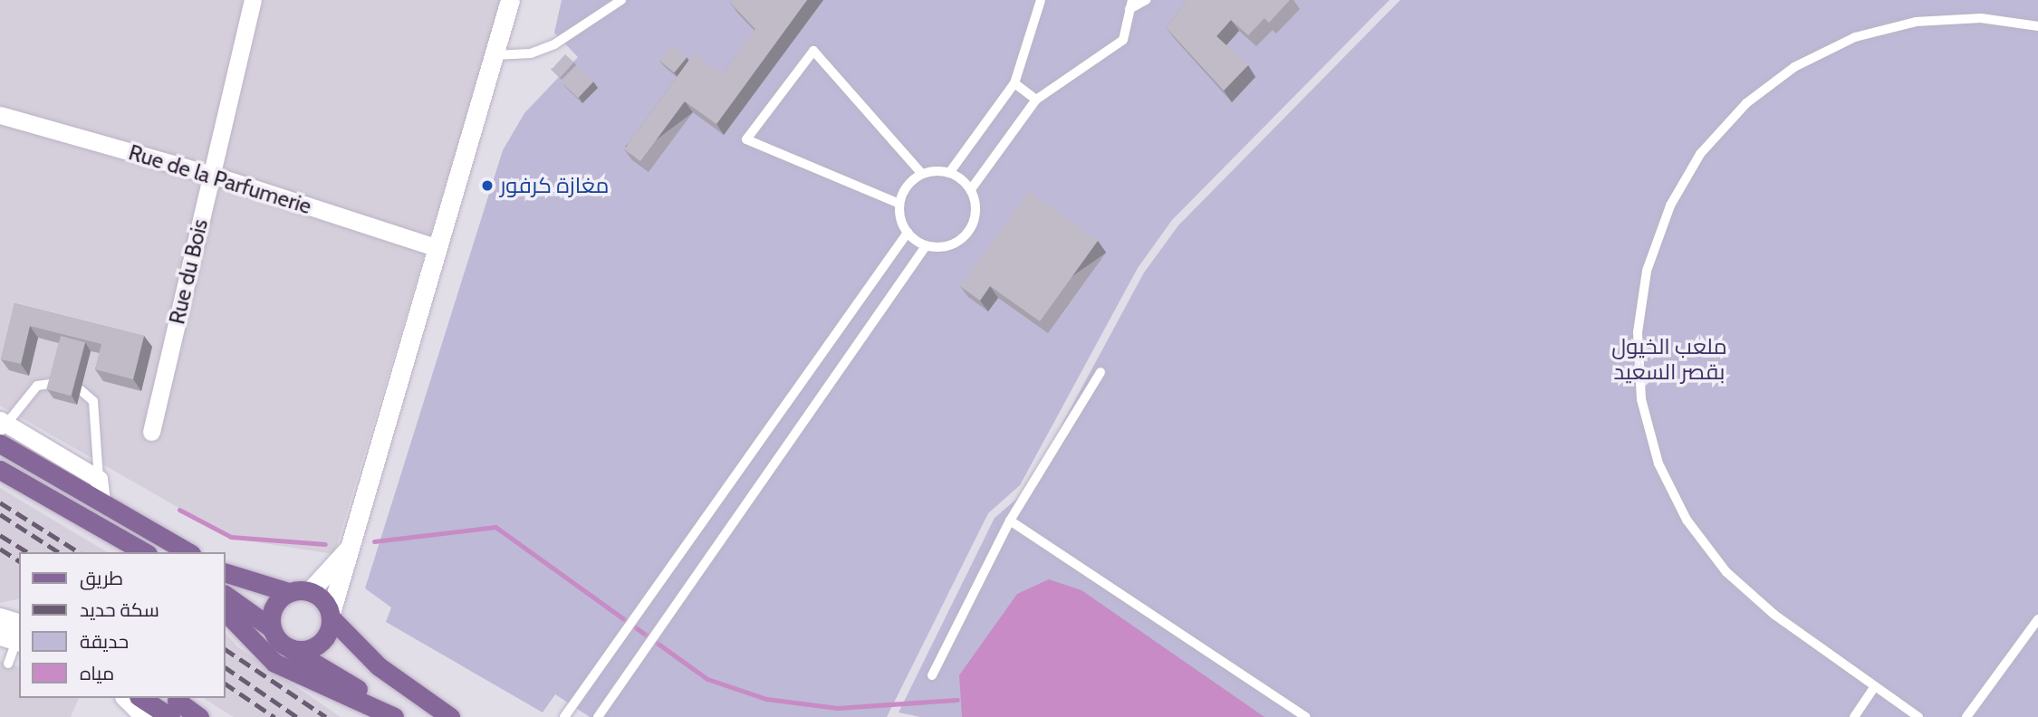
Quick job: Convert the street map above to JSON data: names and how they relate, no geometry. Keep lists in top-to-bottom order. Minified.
{"streets":{"street":["Rue de la Parfumerie","Rue du Bois"]},"crossings":[["Rue de la Parfumerie","Rue du Bois"]],"parks":["ملعب الخيول بقصر السعيد"],"places":["مغازة كرفور"],"legend":["طريق","سكة حديد","حديقة","مياه"]}
